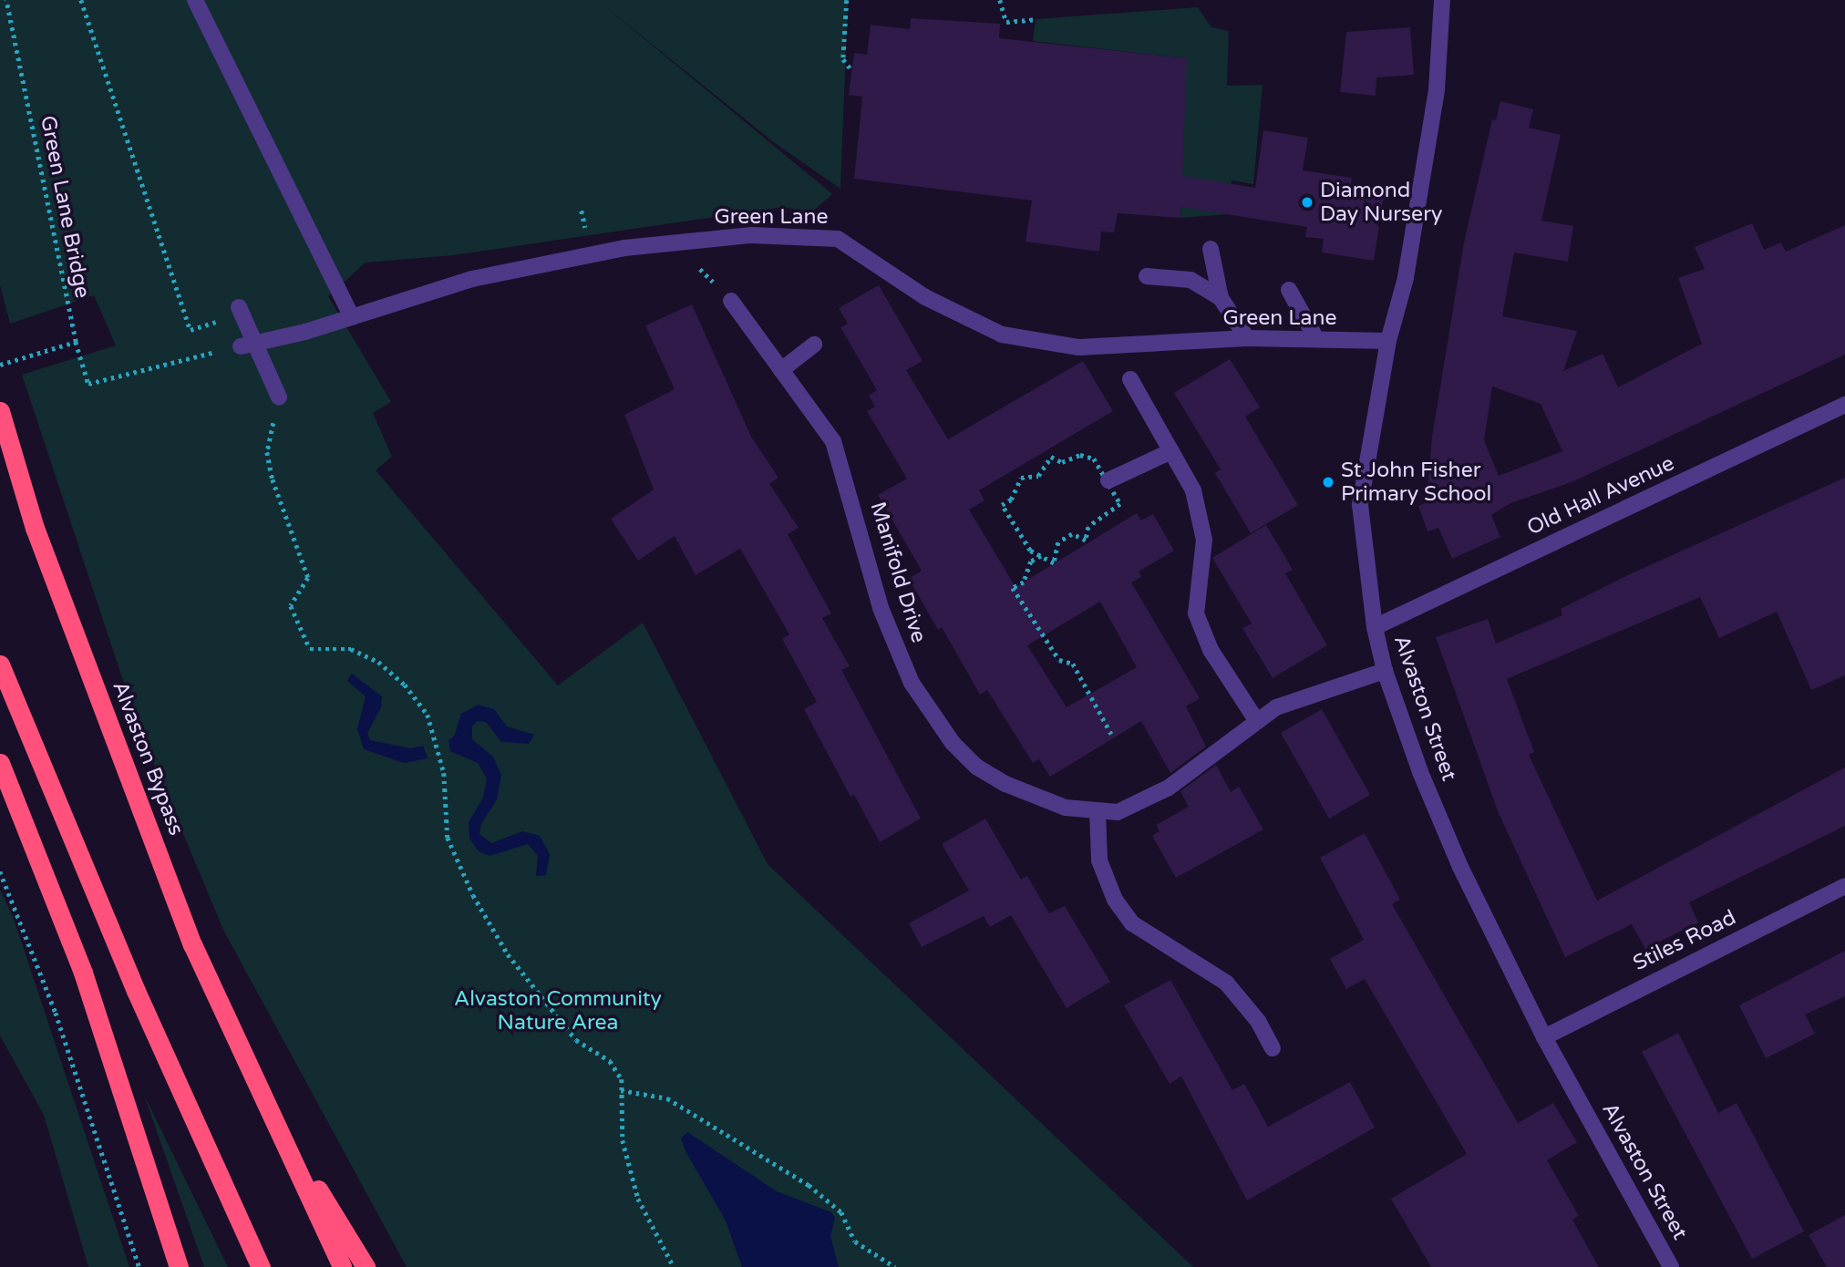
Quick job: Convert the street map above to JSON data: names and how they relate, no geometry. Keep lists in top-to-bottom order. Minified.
{"streets":{"highway":["Alvaston Bypass"],"street":["Green Lane","Old Hall Avenue","Manifold Drive","Alvaston Street","Stiles Road"],"path":["Green Lane Bridge"]},"crossings":[["Green Lane","Alvaston Street"],["Old Hall Avenue","Alvaston Street"],["Manifold Drive","Alvaston Street"],["Alvaston Street","Stiles Road"]],"parks":["Alvaston Community Nature Area"],"places":["Diamond Day Nursery","St John Fisher Primary School"]}
